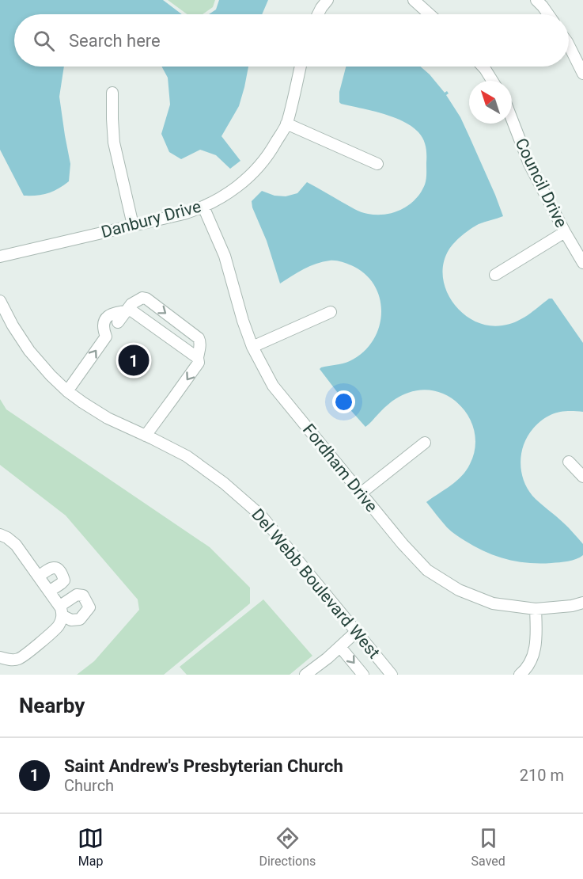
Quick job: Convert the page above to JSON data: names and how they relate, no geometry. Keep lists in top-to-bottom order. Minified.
{"streets":{"street":["Council Drive","Danbury Drive","Fordham Drive","Del Webb Boulevard West"]},"crossings":[["Danbury Drive","Fordham Drive"]],"north":"top left","page":{"search":"Search here","pins":"1","heading":"Nearby","list":[{"mark":"1","name":"Saint Andrew's Presbyterian Church","note":"Church","value":"210 m"}],"nav":["Map","Directions","Saved"]}}
